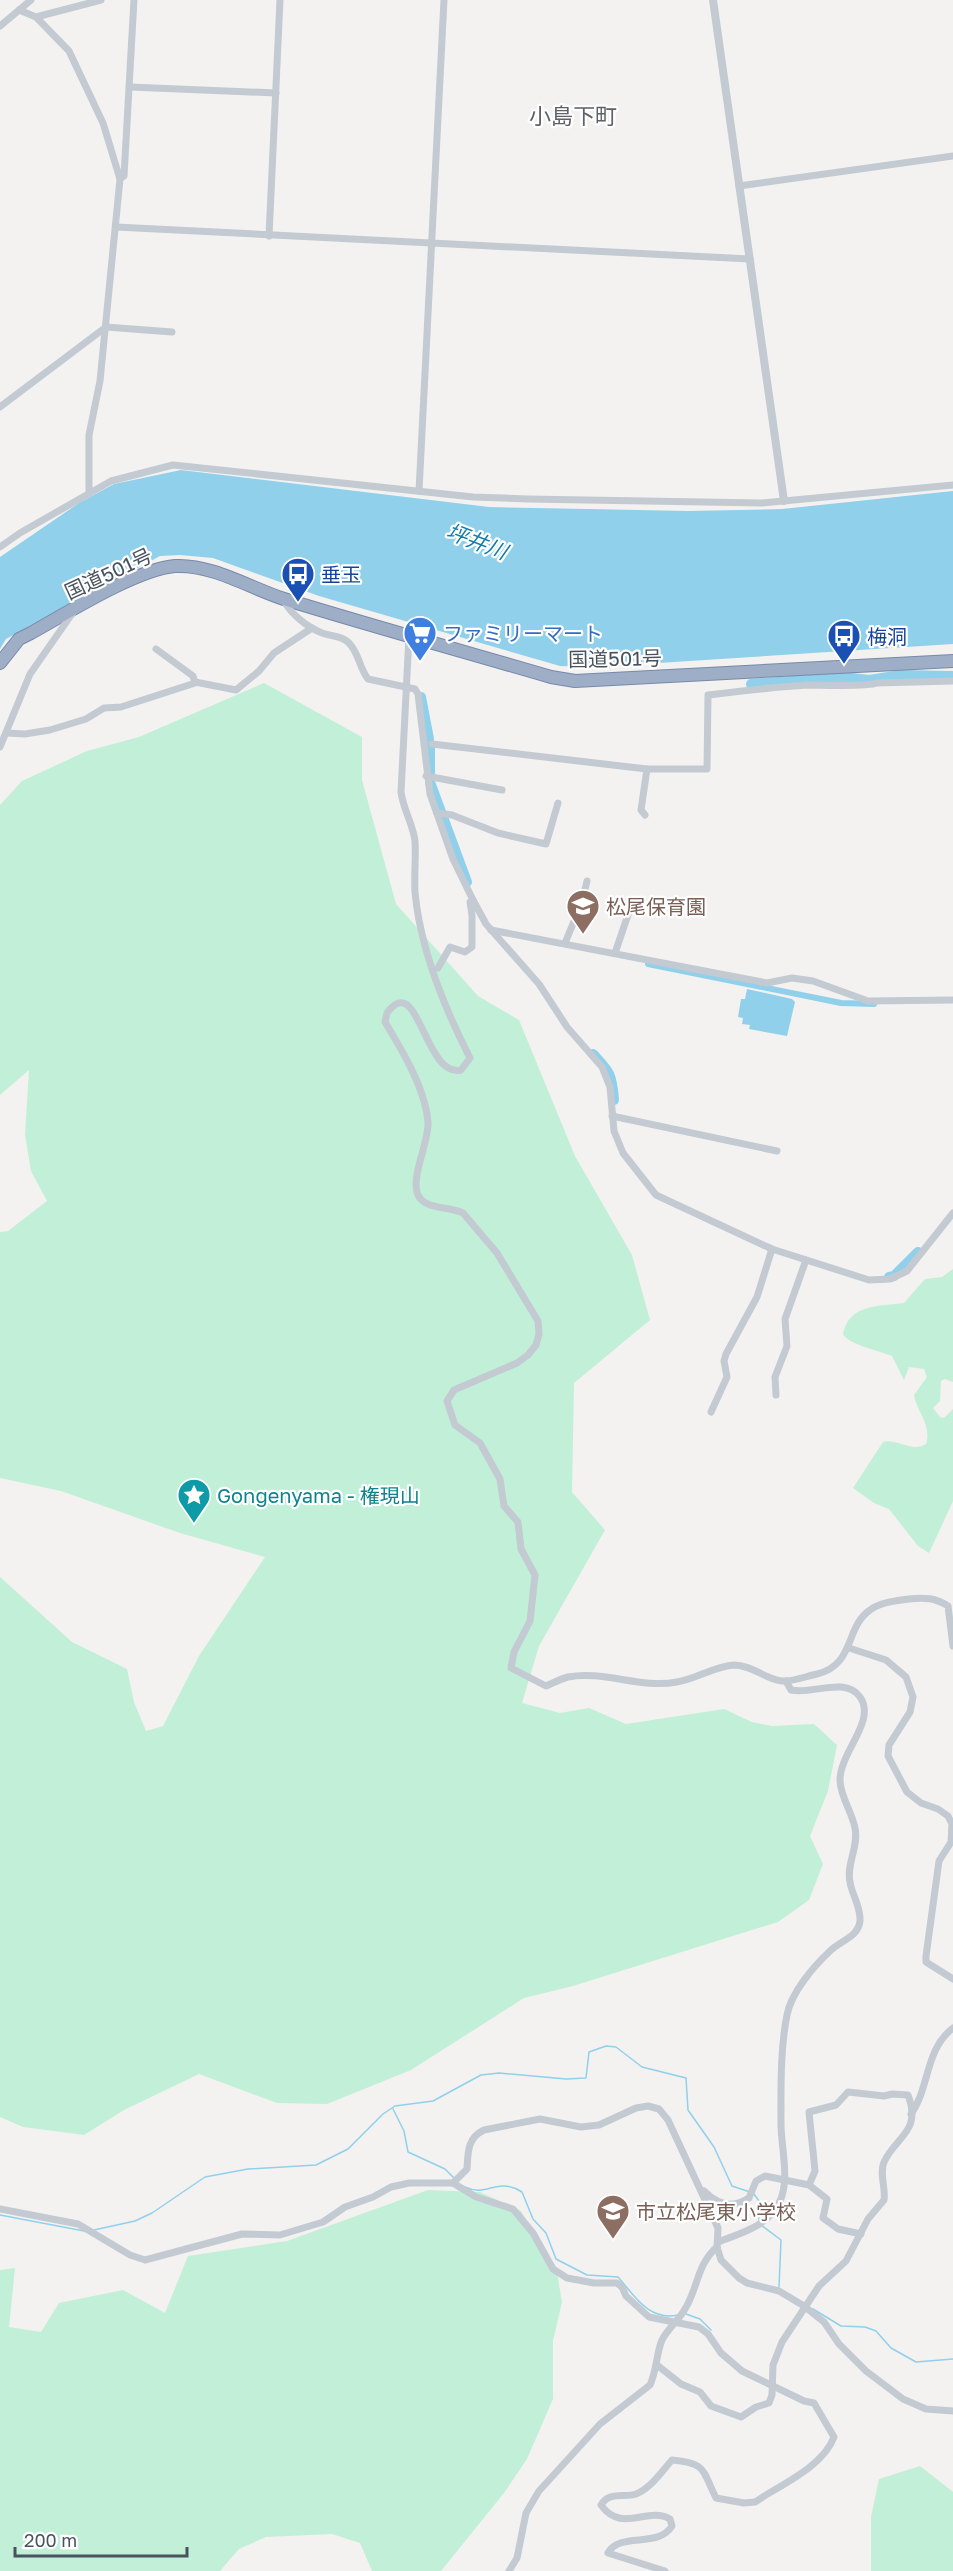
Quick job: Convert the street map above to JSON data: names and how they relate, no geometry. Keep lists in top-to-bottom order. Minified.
{"streets":{"highway":["国道501号"]},"districts":["小島下町"],"water":["坪井川"],"places":{"bus stop":["垂玉","梅洞"],"supermarket":["ファミリーマート"],"school or university":["松尾保育園","市立松尾東小学校"],"place":["Gongenyama - 権現山"]},"scale_bar":"200 m"}
